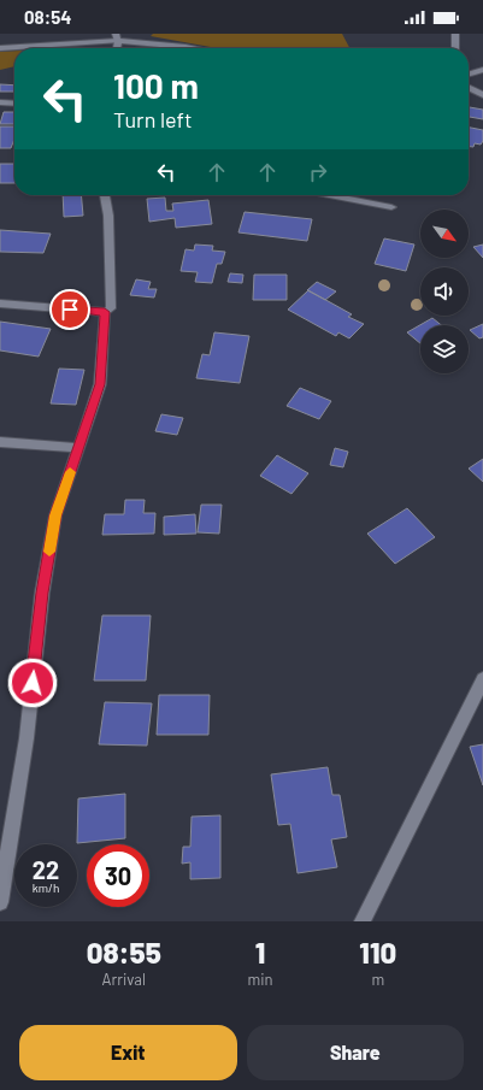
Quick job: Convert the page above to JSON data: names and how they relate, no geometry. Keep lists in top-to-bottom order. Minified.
{"north":"bottom right","page":{"status":"08:54","turn":["100 m","Turn left"],"speed":"22 km/h","limit":"30","eta":["08:55","Arrival","1","min","110","m"],"buttons":["Exit","Share"]}}
